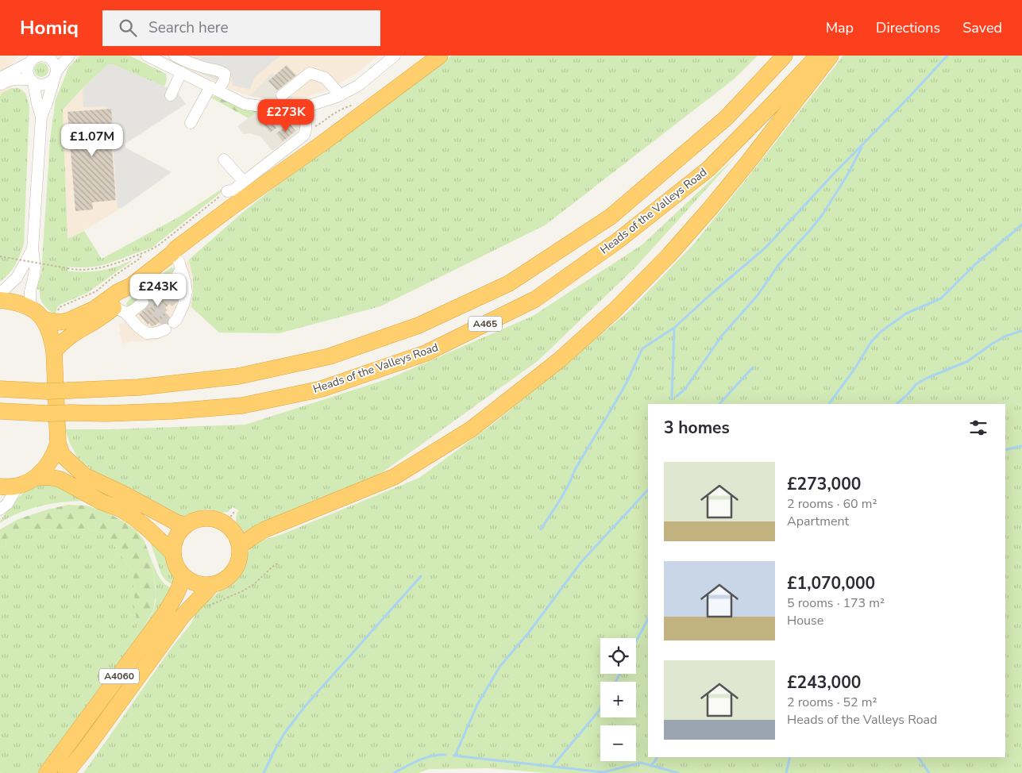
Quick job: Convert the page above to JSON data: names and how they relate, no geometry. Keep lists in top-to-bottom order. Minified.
{"streets":{"highway":["Heads of the Valleys Road","A465","A4060"]},"page":{"header":"Homiq","search":"Search here","nav":["Map","Directions","Saved"],"price":["£273K","£1.07M","£243K"],"heading":"3 homes","list":[{"name":"£273,000","note":"2 rooms · 60 m² · Apartment"},{"name":"£1,070,000","note":"5 rooms · 173 m² · House"},{"name":"£243,000","note":"2 rooms · 52 m² · Heads of the Valleys Road"}],"map_buttons":["+","−"]}}
